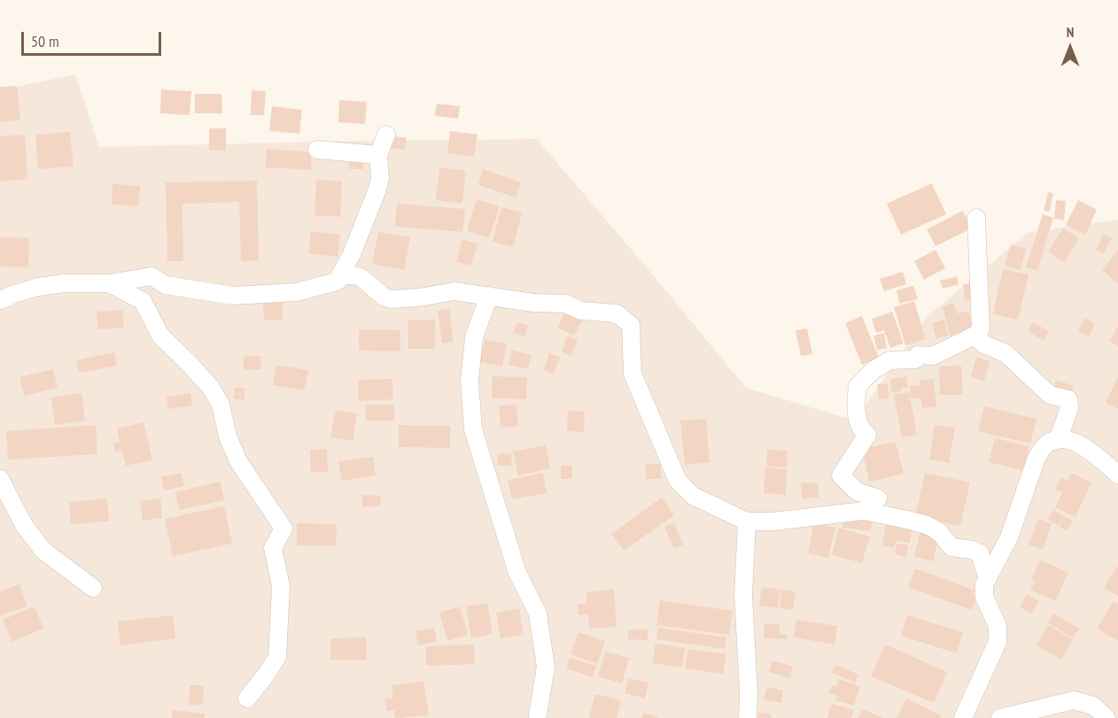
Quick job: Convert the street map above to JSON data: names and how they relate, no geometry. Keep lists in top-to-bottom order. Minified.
{"scale_bar":"50 m","north":"top"}
